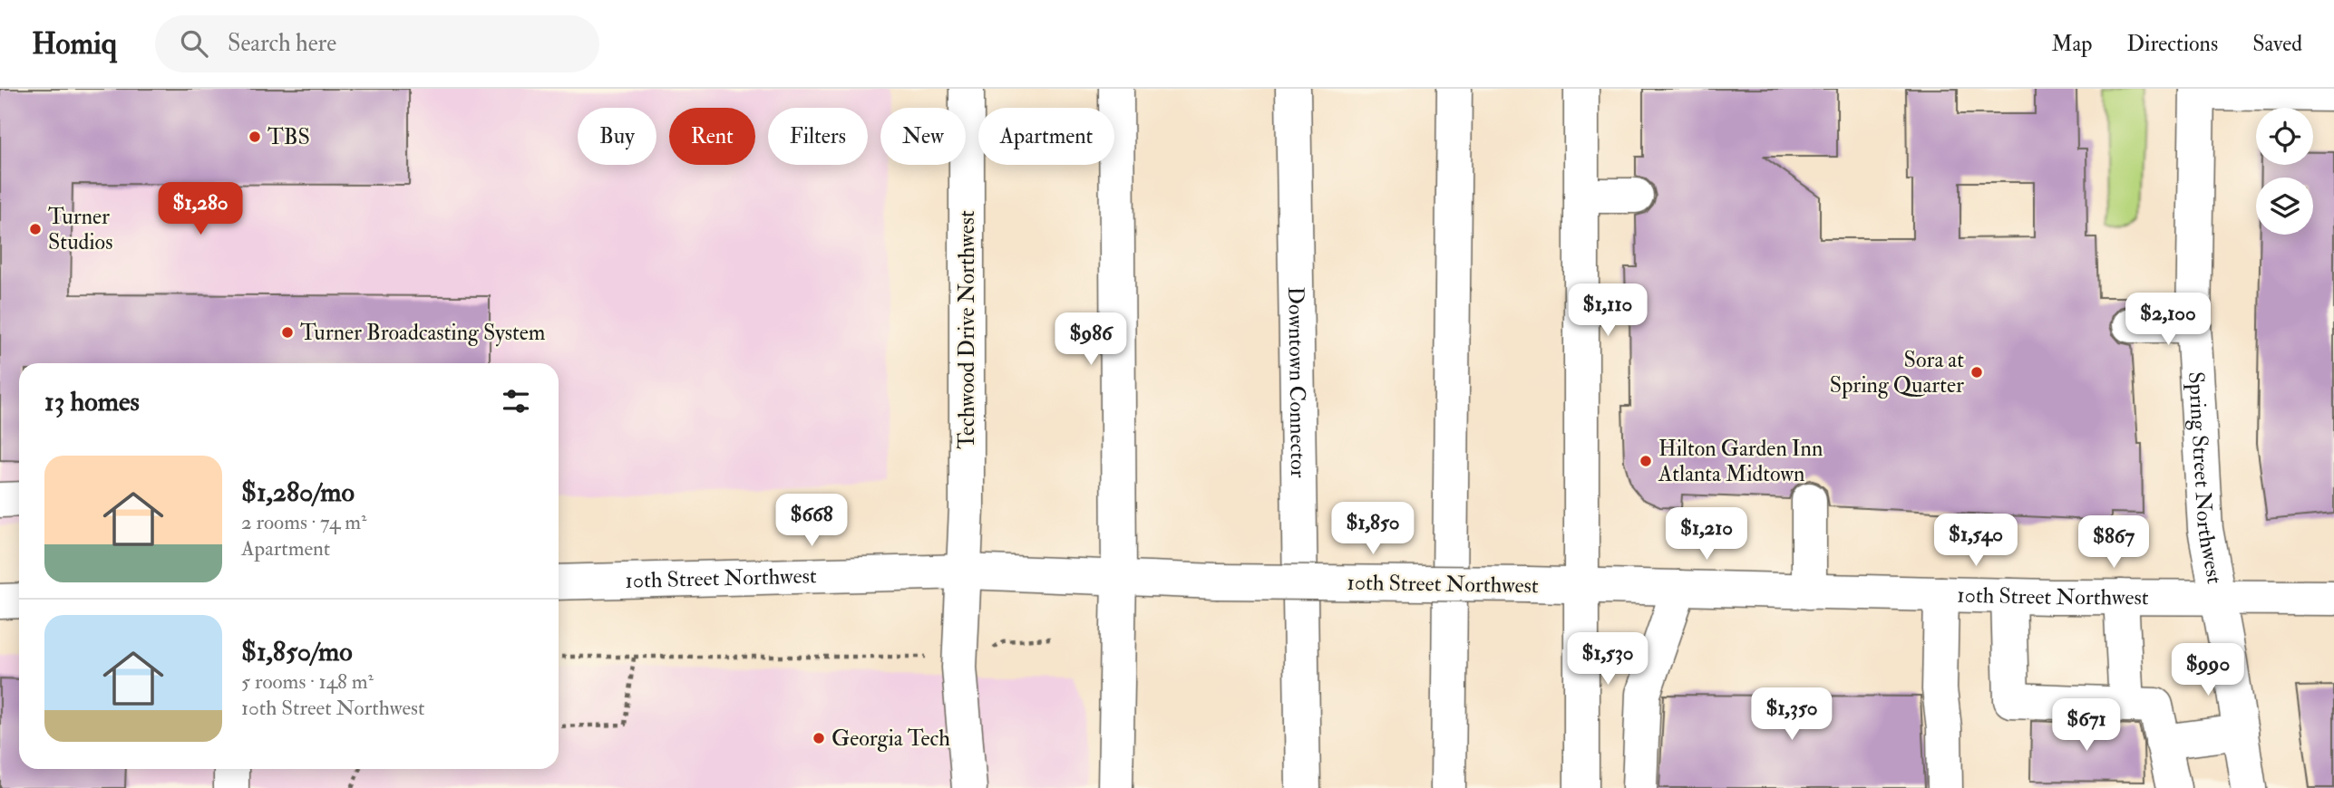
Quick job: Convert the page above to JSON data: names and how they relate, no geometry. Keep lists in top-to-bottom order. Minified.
{"streets":{"main road":["Techwood Drive Northwest","Downtown Connector","Spring Street Northwest","10th Street Northwest"]},"crossings":[["Techwood Drive Northwest","10th Street Northwest"],["Spring Street Northwest","10th Street Northwest"]],"places":["TBS","Turner Studios","Turner Broadcasting System","Sora at Spring Quarter","Hilton Garden Inn Atlanta Midtown","Georgia Tech"],"page":{"header":"Homiq","search":"Search here","nav":["Map","Directions","Saved"],"chip":["Buy","Rent","Filters","New","Apartment"],"price":["$1,280","$1,110","$2,100","$986","$668","$1,850","$1,210","$1,540","$867","$1,530","$990","$1,350","$671"],"heading":"13 homes","list":[{"name":"$1,280/mo","note":"2 rooms · 74 m² · Apartment"},{"name":"$1,850/mo","note":"5 rooms · 148 m² · 10th Street Northwest"}]}}
